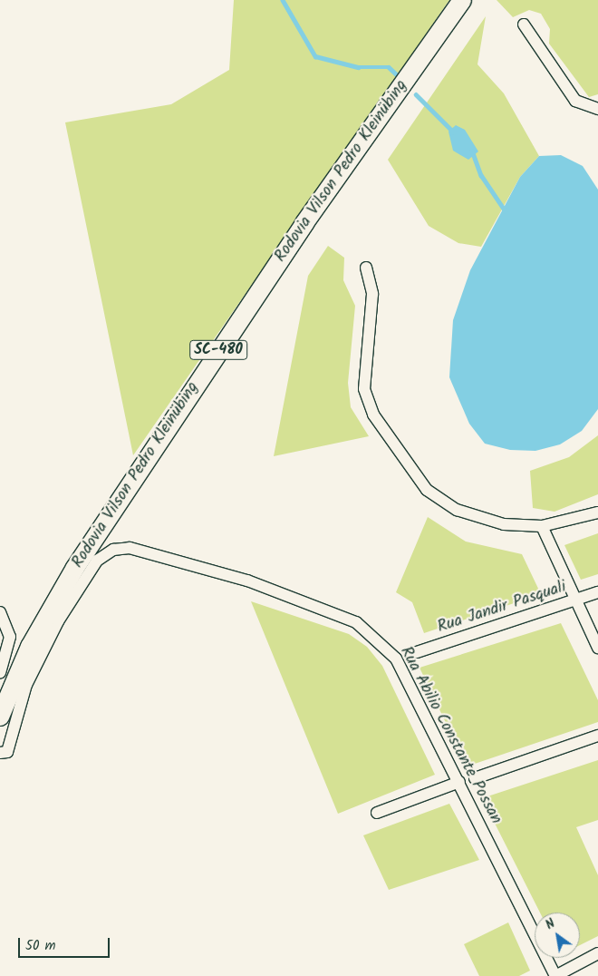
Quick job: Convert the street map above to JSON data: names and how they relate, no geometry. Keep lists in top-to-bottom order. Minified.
{"streets":{"main road":["Rodovia Vilson Pedro Kleinübing","SC-480"],"street":["Rua Jandir Pasquali","Rua Abilio Constante Possan"]},"scale_bar":"50 m","north":"top left"}
